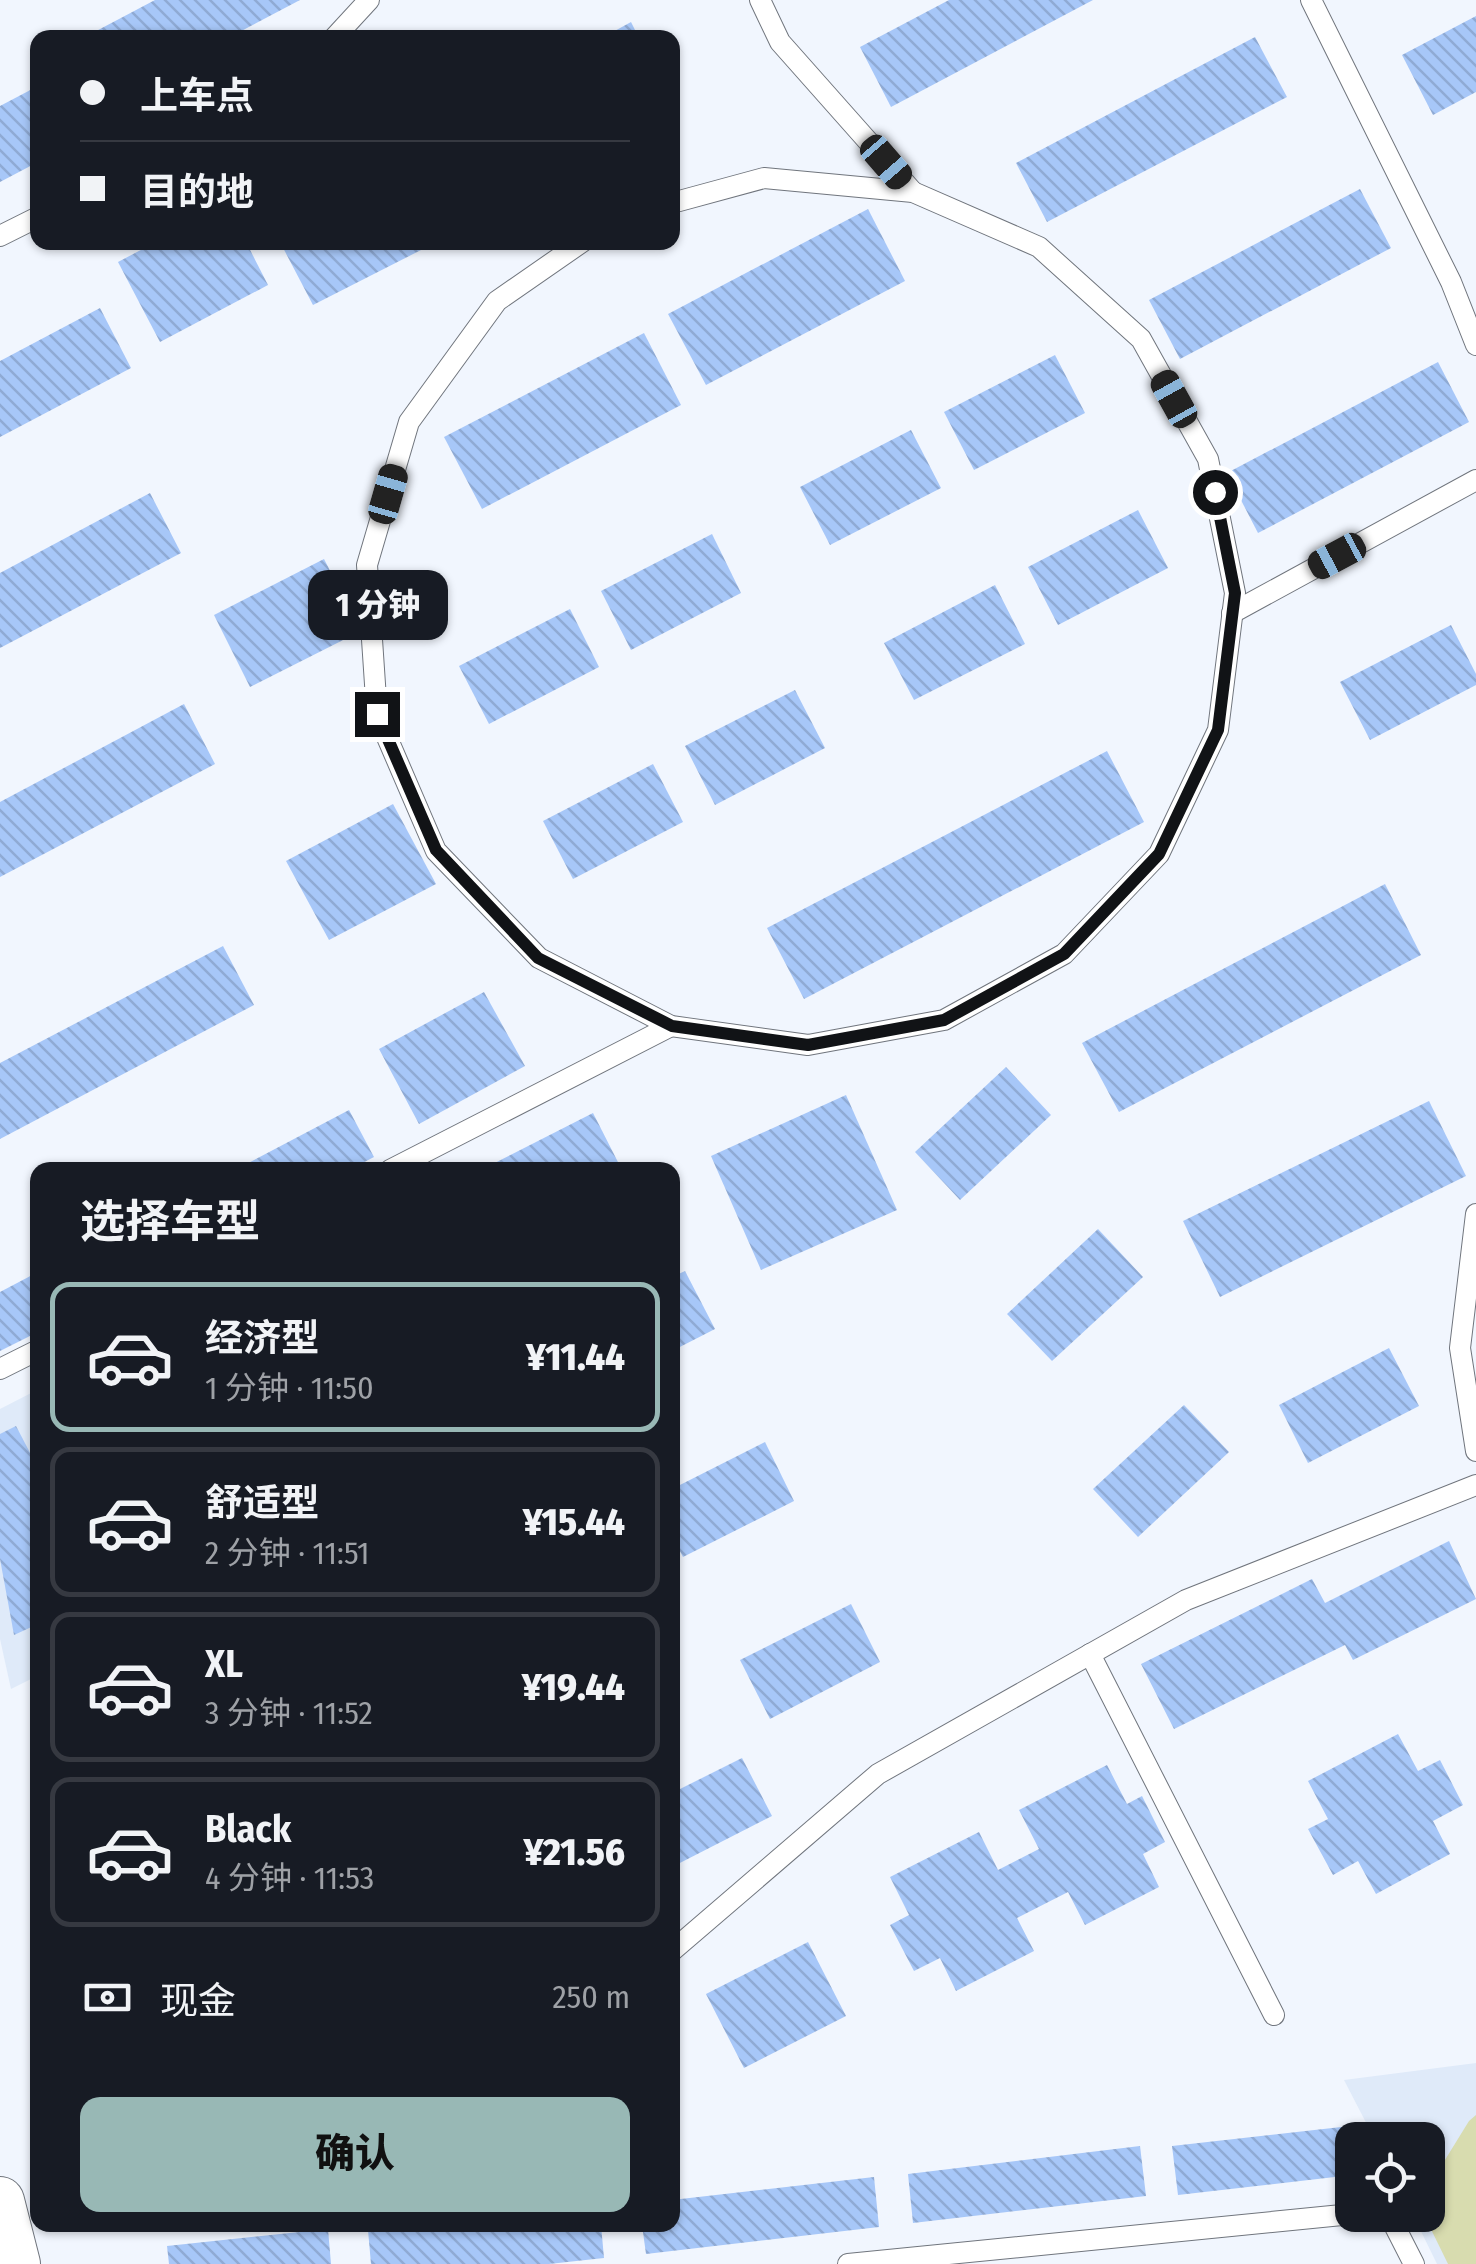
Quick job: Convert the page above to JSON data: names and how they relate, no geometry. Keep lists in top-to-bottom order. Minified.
{"page":{"banner":["上车点","目的地"],"bubble":"1 分钟","heading":"选择车型","list":[{"name":"经济型","note":"1 分钟 · 11:50","value":"¥11.44"},{"name":"舒适型","note":"2 分钟 · 11:51","value":"¥15.44"},{"name":"XL","note":"3 分钟 · 11:52","value":"¥19.44"},{"name":"Black","note":"4 分钟 · 11:53","value":"¥21.56"}],"pay":["现金","250 m"],"buttons":"确认"}}
